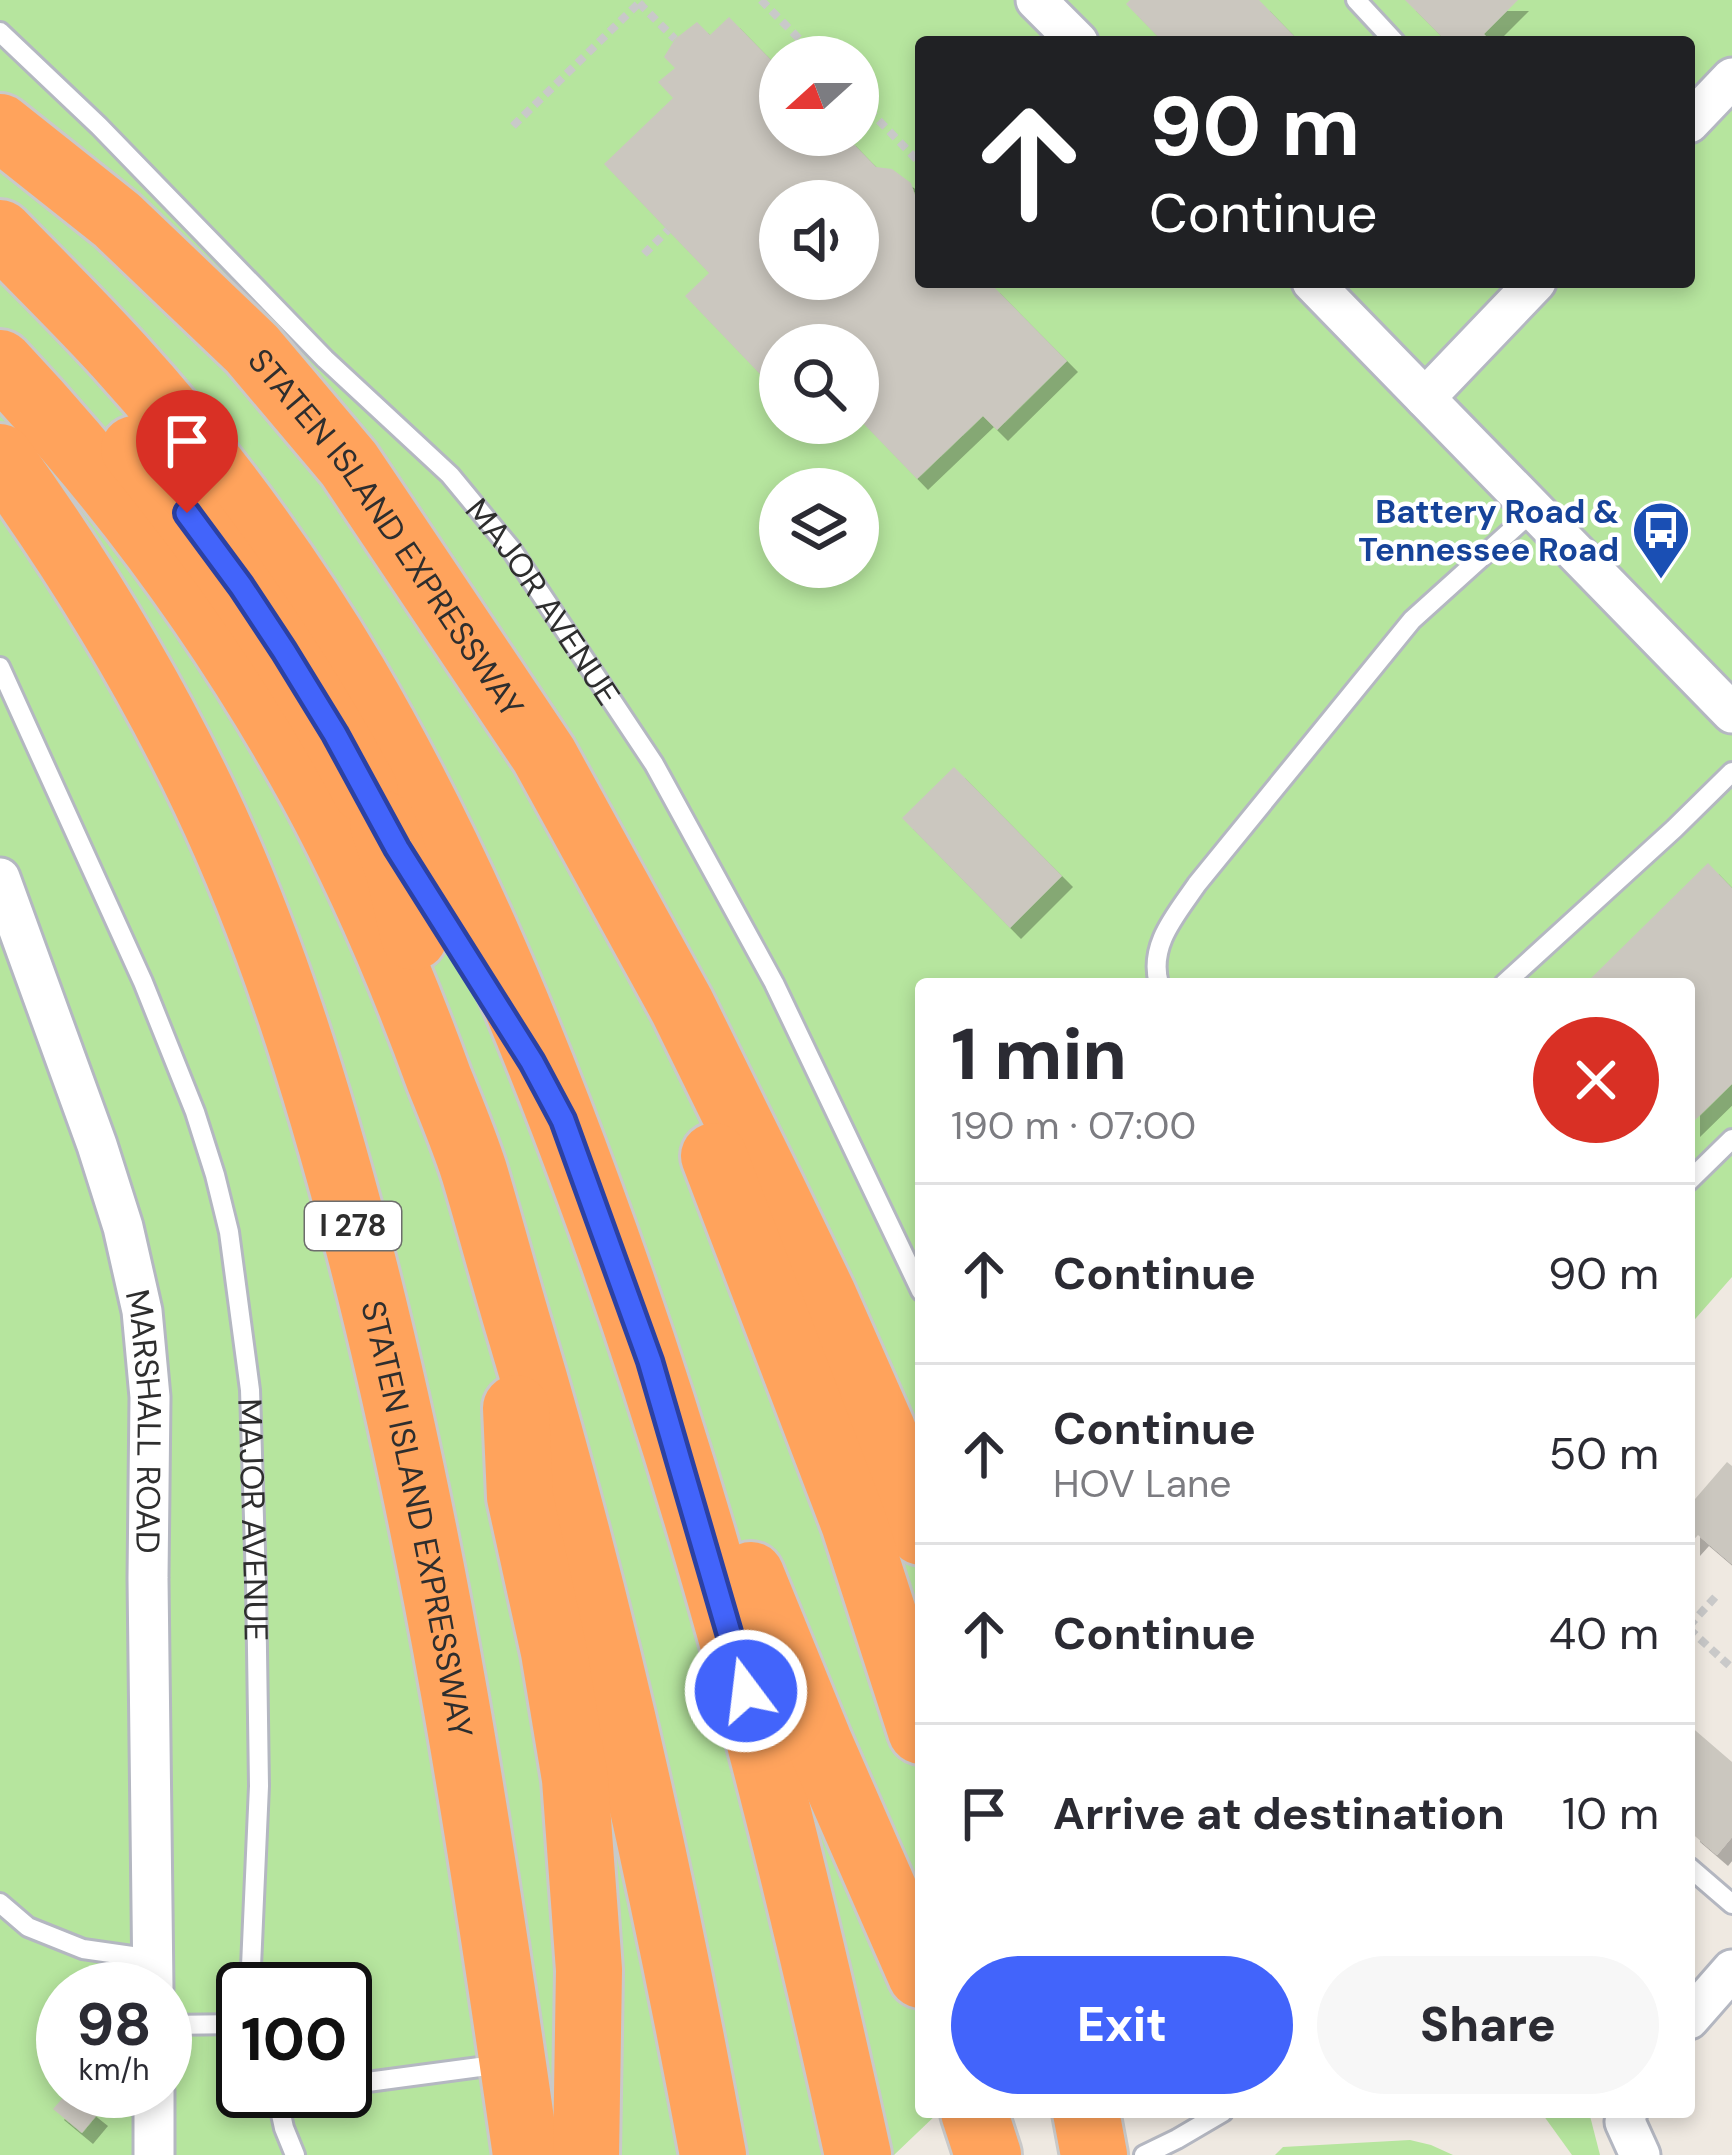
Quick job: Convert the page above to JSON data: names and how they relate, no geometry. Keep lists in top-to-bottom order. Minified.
{"streets":{"highway":["STATEN ISLAND EXPRESSWAY","I 278"],"street":["MARSHALL ROAD"],"lane":["MAJOR AVENUE"]},"places":{"bus stop":["Battery Road & Tennessee Road"]},"north":"left","page":{"turn":["90 m","Continue"],"heading":["1 min","190 m · 07:00"],"list":[{"name":"Continue","value":"90 m"},{"name":"Continue","note":"HOV Lane","value":"50 m"},{"name":"Continue","value":"40 m"},{"name":"Arrive at destination","value":"10 m"}],"buttons":["Exit","Share"],"speed":"98 km/h","limit":"100"}}
